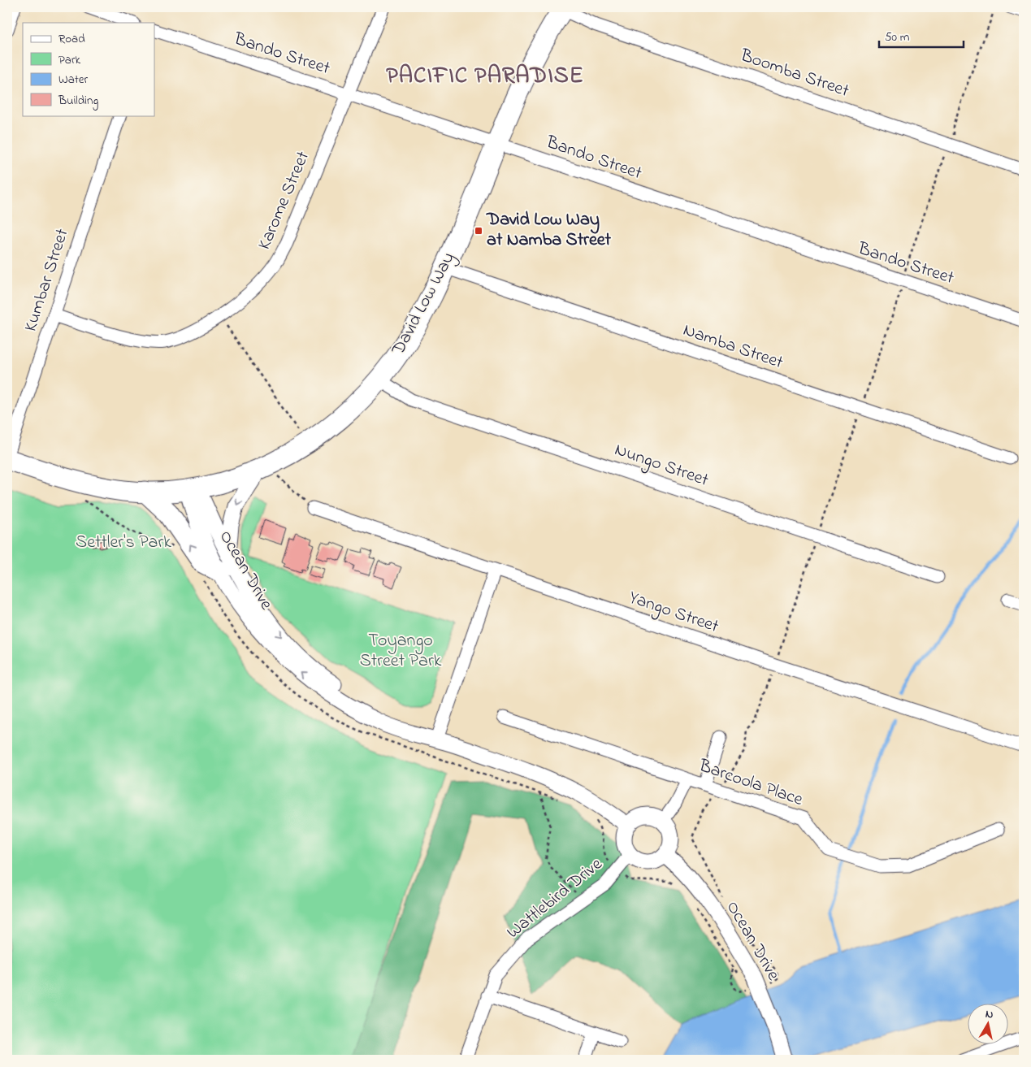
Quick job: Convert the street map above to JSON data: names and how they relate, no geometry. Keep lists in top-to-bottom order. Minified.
{"streets":{"main road":["David Low Way"],"street":["Bando Street","Boomba Street","Karome Street","Kumbar Street","Namba Street","Nungo Street","Ocean Drive","Yango Street","Barcoola Place","Wattlebird Drive"]},"crossings":[["Bando Street","Karome Street"],["Bando Street","David Low Way"],["Boomba Street","David Low Way"],["Karome Street","Kumbar Street"],["Kumbar Street","David Low Way"],["David Low Way","Namba Street"],["David Low Way","Nungo Street"],["David Low Way","Ocean Drive"],["Ocean Drive","Wattlebird Drive"]],"districts":["PACIFIC PARADISE"],"parks":["Settler's Park","Toyango Street Park"],"places":{"transit":["David Low Way at Namba Street"]},"legend":["Road","Park","Water","Building"],"scale_bar":"50 m","north":"top"}
